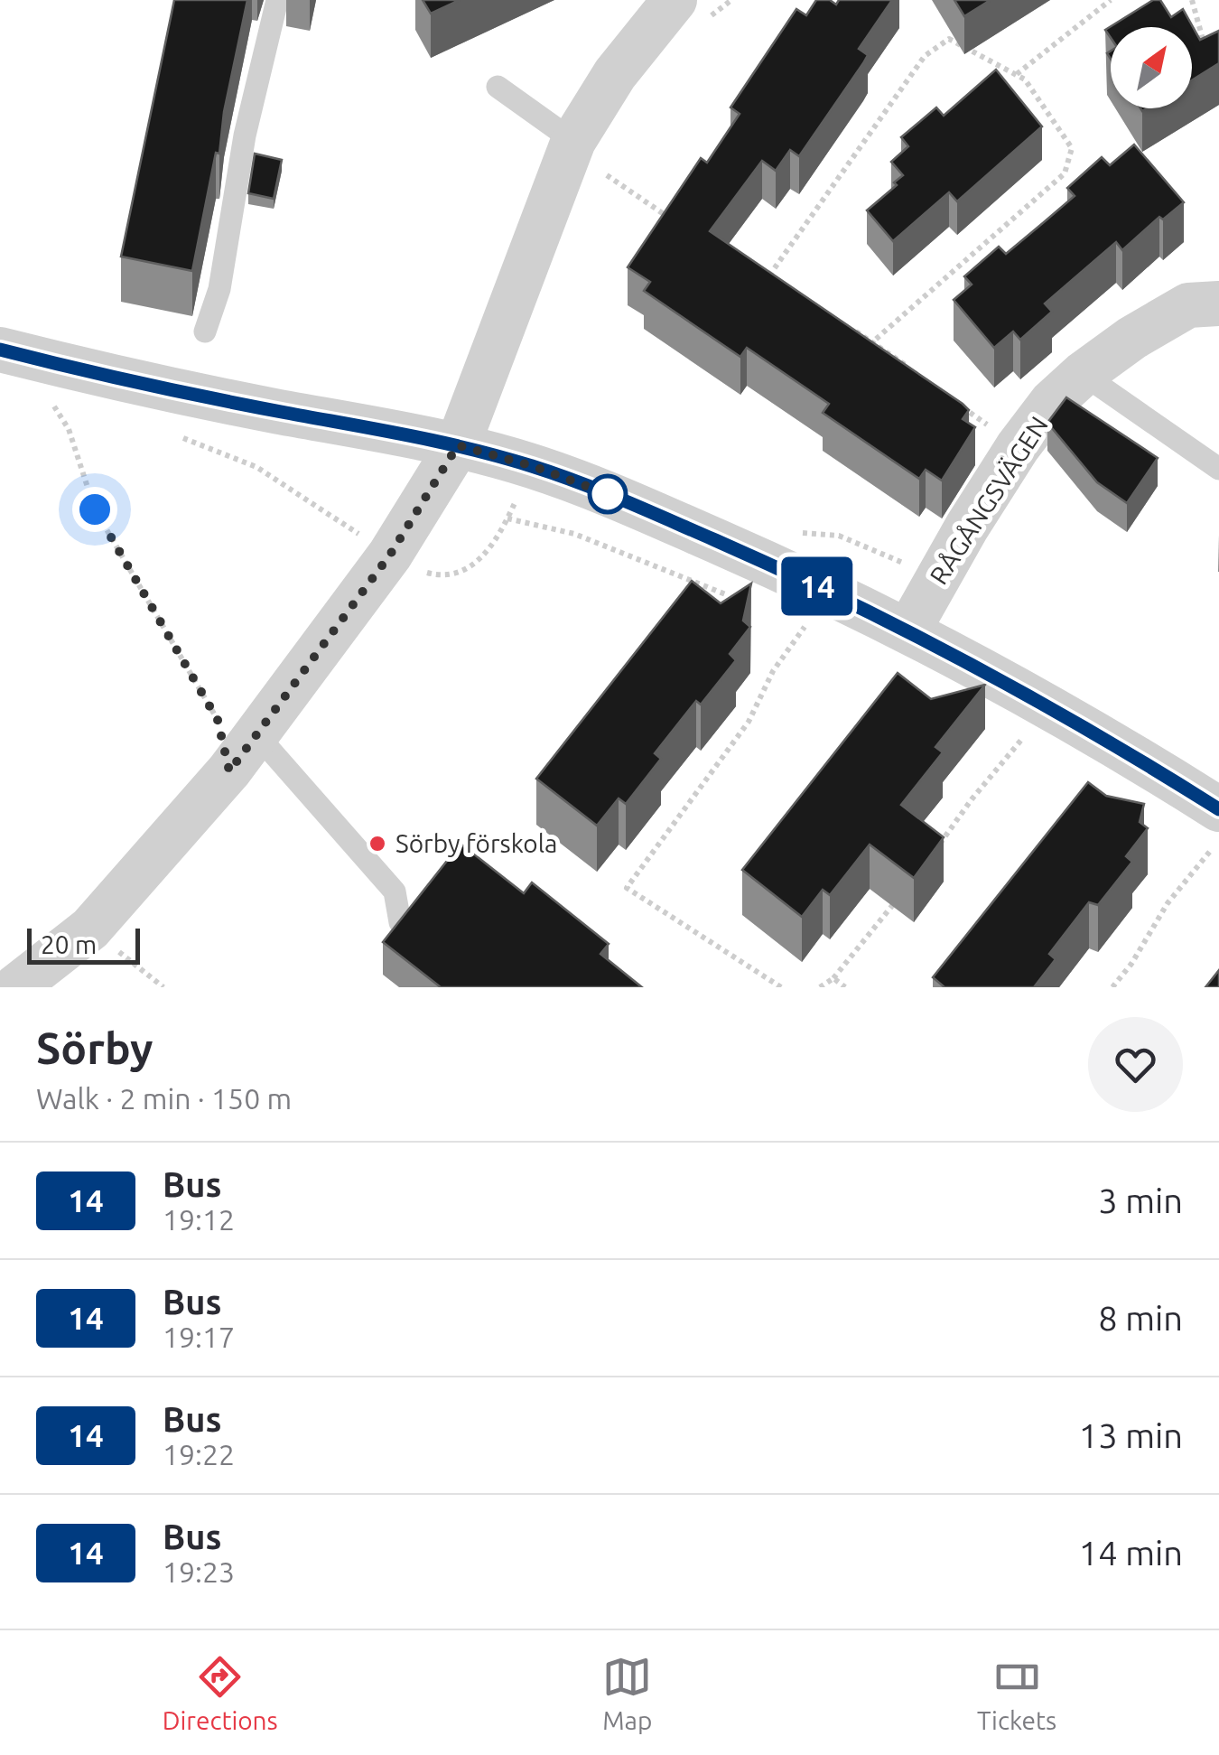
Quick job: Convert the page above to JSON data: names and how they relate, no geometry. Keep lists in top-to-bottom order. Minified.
{"streets":{"street":["RÅGÅNGSVÄGEN"]},"places":["Sörby förskola"],"lines":["bus line 14"],"scale_bar":"20 m","north":"top right","page":{"on_map":"14","scale":"20 m","heading":["Sörby","Walk · 2 min · 150 m"],"list":[{"mark":"14","name":"Bus","note":"19:12","value":"3 min"},{"mark":"14","name":"Bus","note":"19:17","value":"8 min"},{"mark":"14","name":"Bus","note":"19:22","value":"13 min"},{"mark":"14","name":"Bus","note":"19:23","value":"14 min"}],"tabs":["Directions","Map","Tickets"]}}
